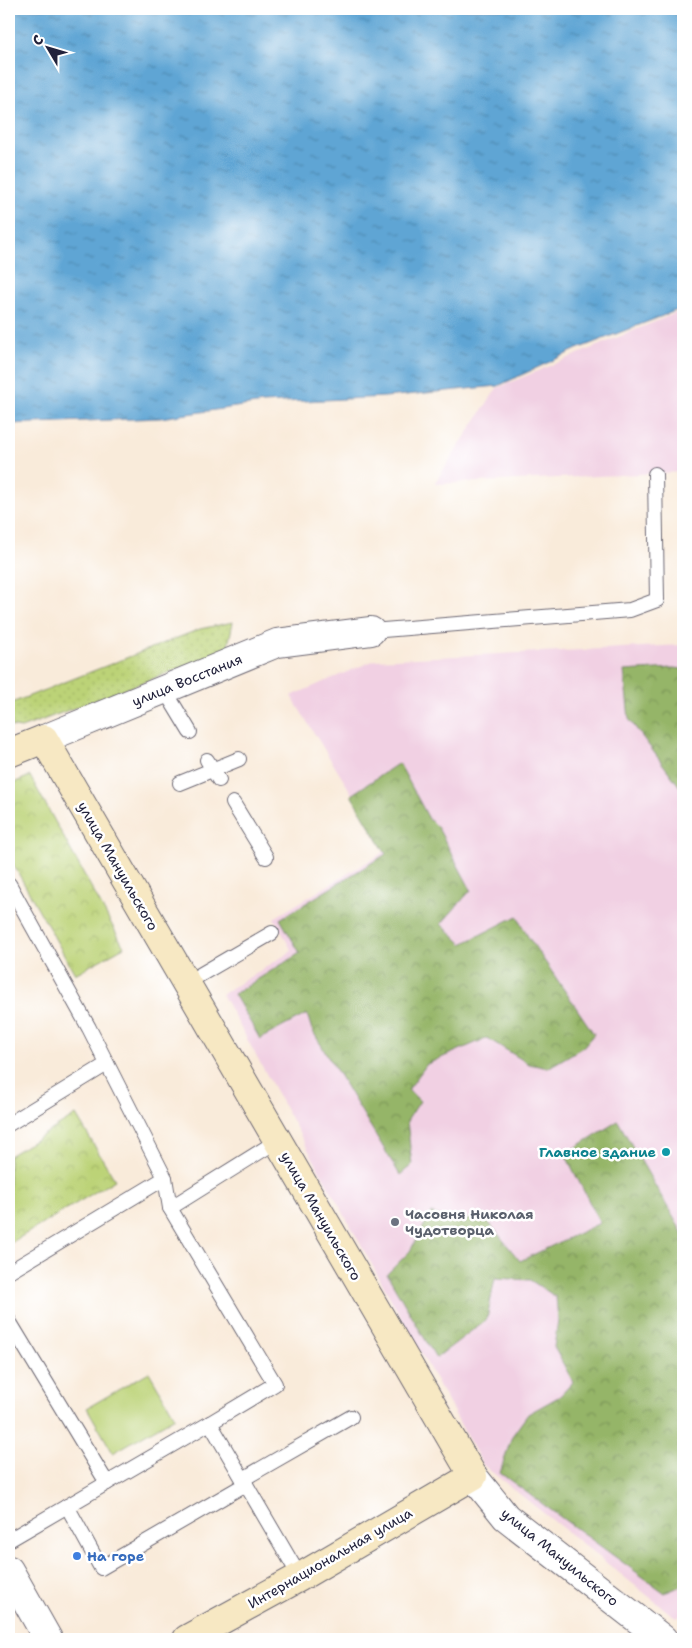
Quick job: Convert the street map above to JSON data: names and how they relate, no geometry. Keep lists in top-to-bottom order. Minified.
{"streets":{"street":["улица Восстания","улица Мануильского","Интернациональная улица"]},"crossings":[["улица Восстания","улица Мануильского"],["улица Мануильского","Интернациональная улица"]],"places":["Главное здание","Часовня Николая Чудотворца","На горе"],"north":"top left"}
